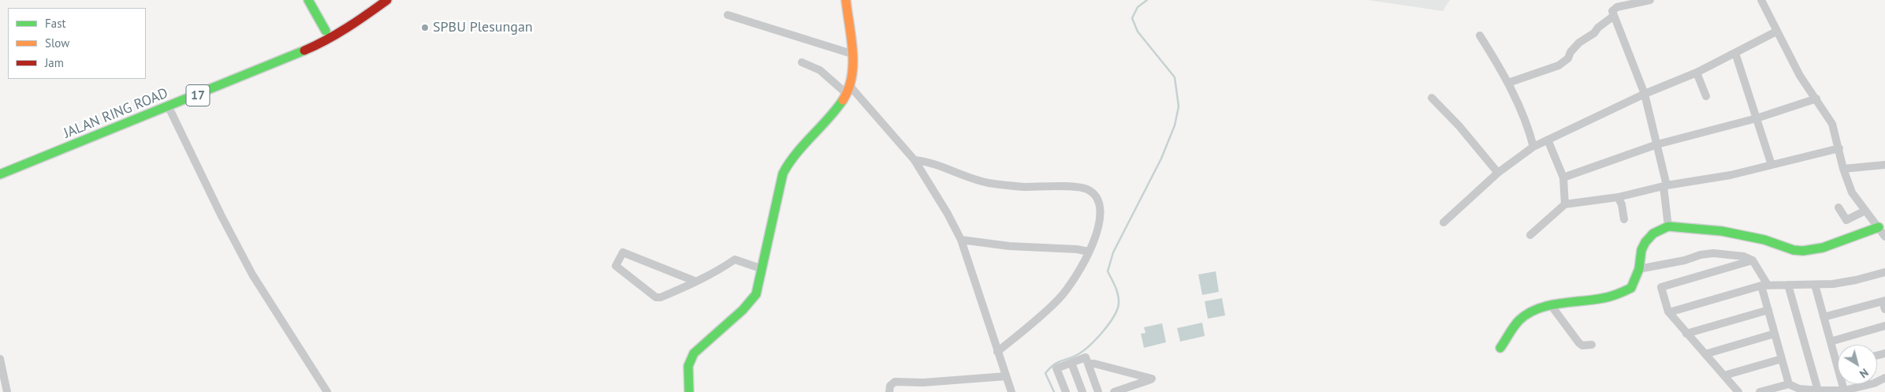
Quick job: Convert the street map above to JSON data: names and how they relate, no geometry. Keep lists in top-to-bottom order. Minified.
{"streets":{"main road":["17","JALAN RING ROAD"]},"places":["SPBU Plesungan"],"legend":["Fast","Slow","Jam"],"north":"bottom right"}
